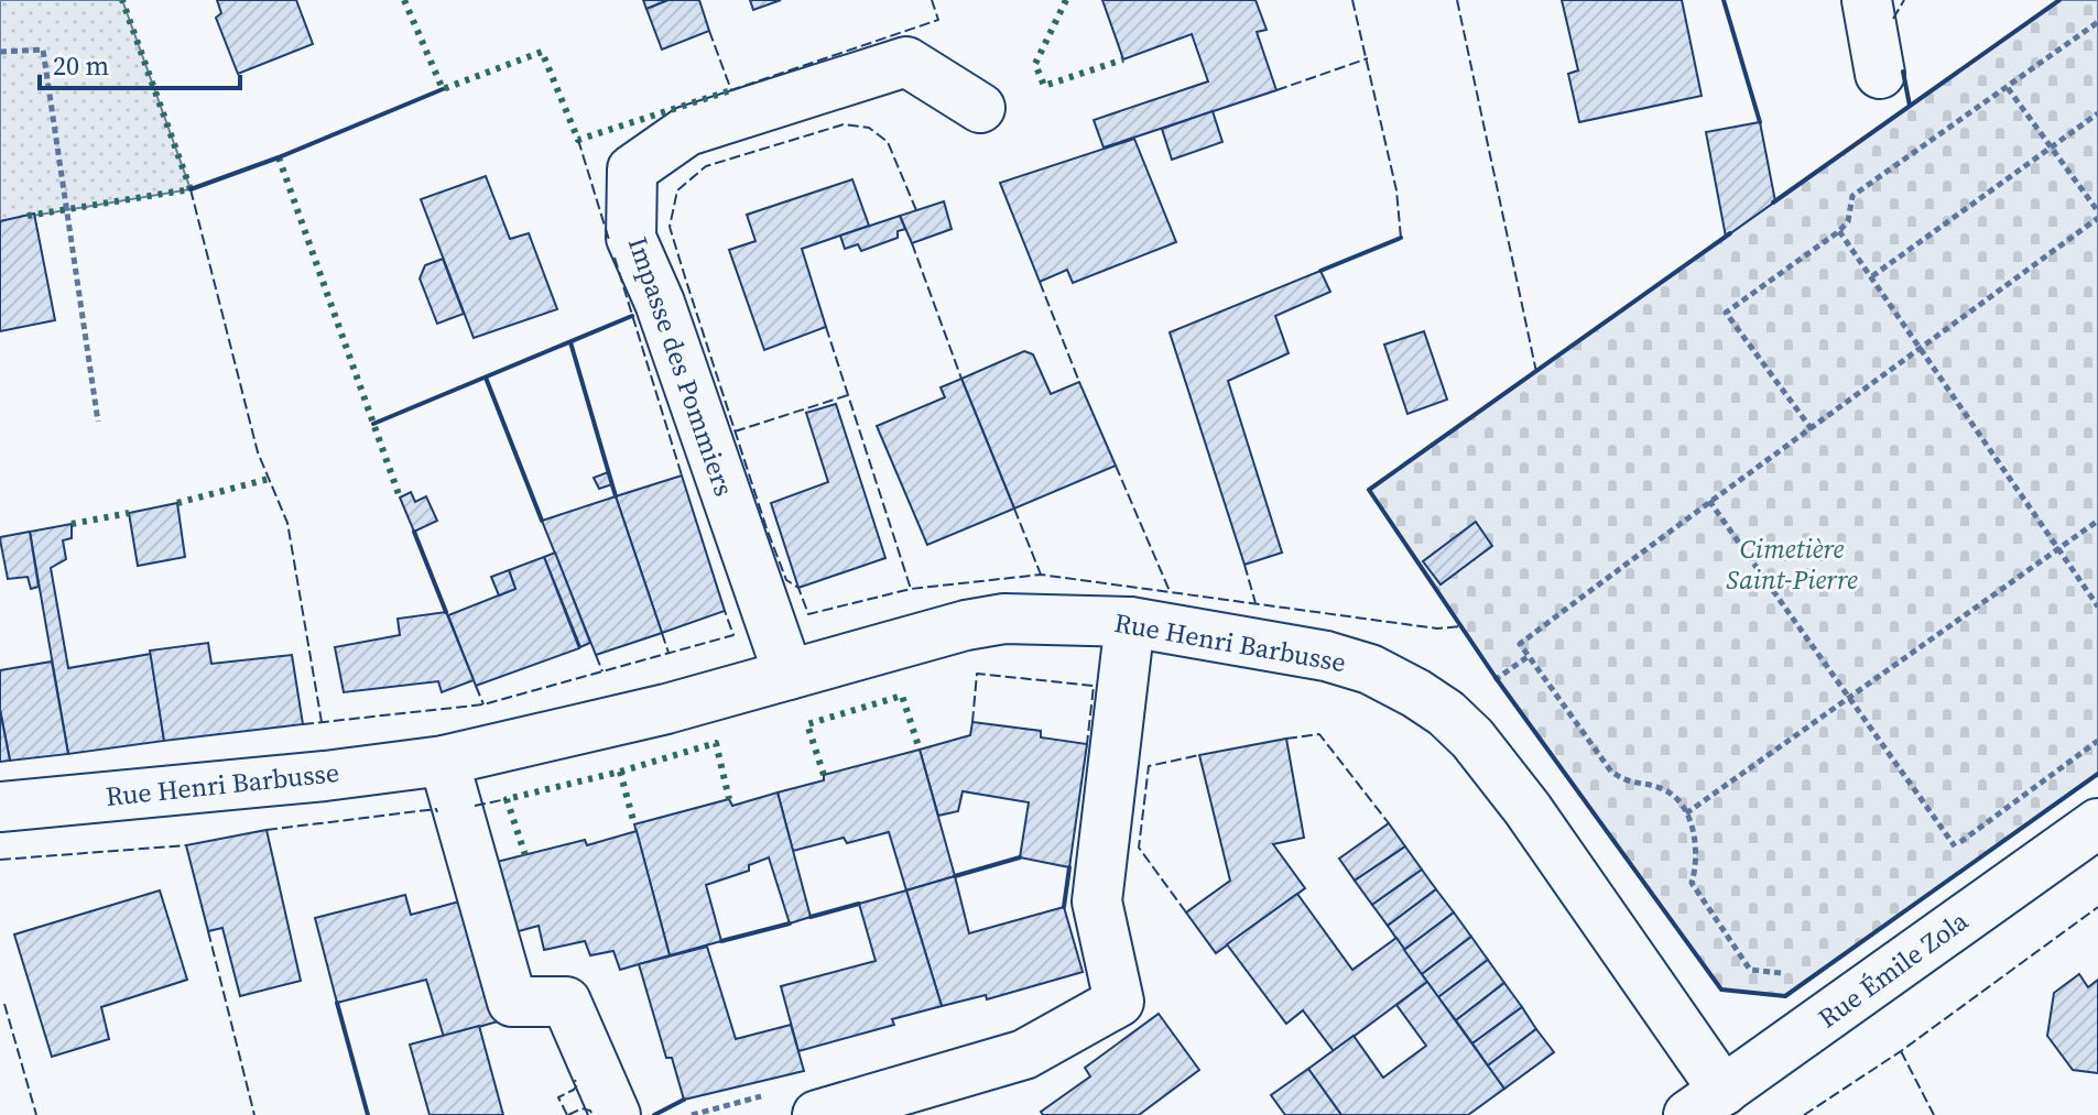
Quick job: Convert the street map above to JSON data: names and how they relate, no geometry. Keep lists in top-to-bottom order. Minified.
{"streets":{"street":["Impasse des Pommiers","Rue Henri Barbusse","Rue Émile Zola"]},"crossings":[["Impasse des Pommiers","Rue Henri Barbusse"],["Rue Henri Barbusse","Rue Émile Zola"]],"parks":["Cimetière Saint-Pierre"],"scale_bar":"20 m"}
